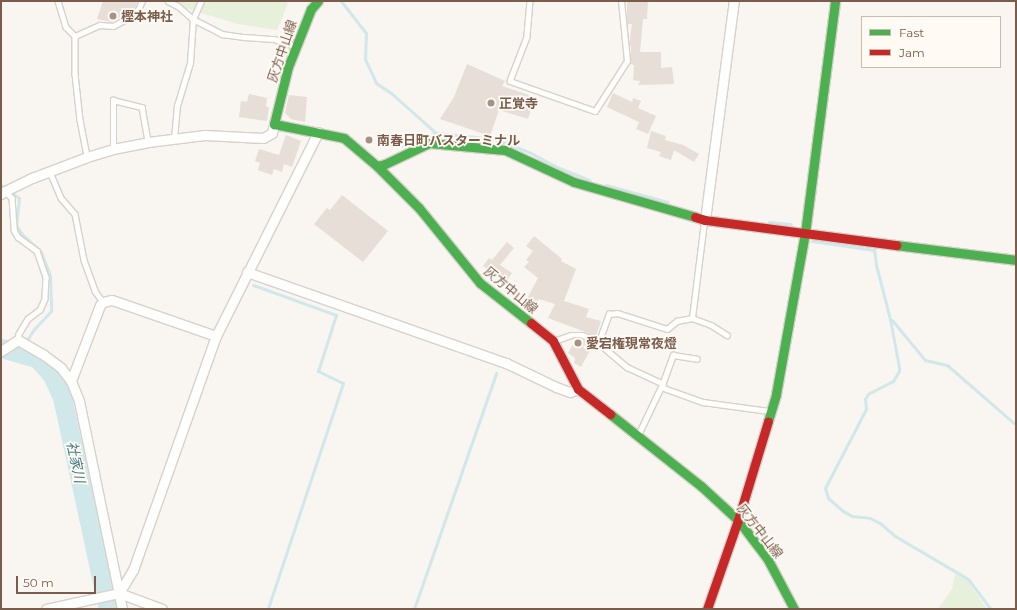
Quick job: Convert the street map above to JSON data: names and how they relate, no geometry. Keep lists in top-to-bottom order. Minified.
{"streets":{"street":["灰方中山線"]},"water":["社家川"],"places":["樫本神社","正覚寺","南春日町バスターミナル","愛宕権現常夜燈"],"legend":["Fast","Jam"],"scale_bar":"50 m"}
